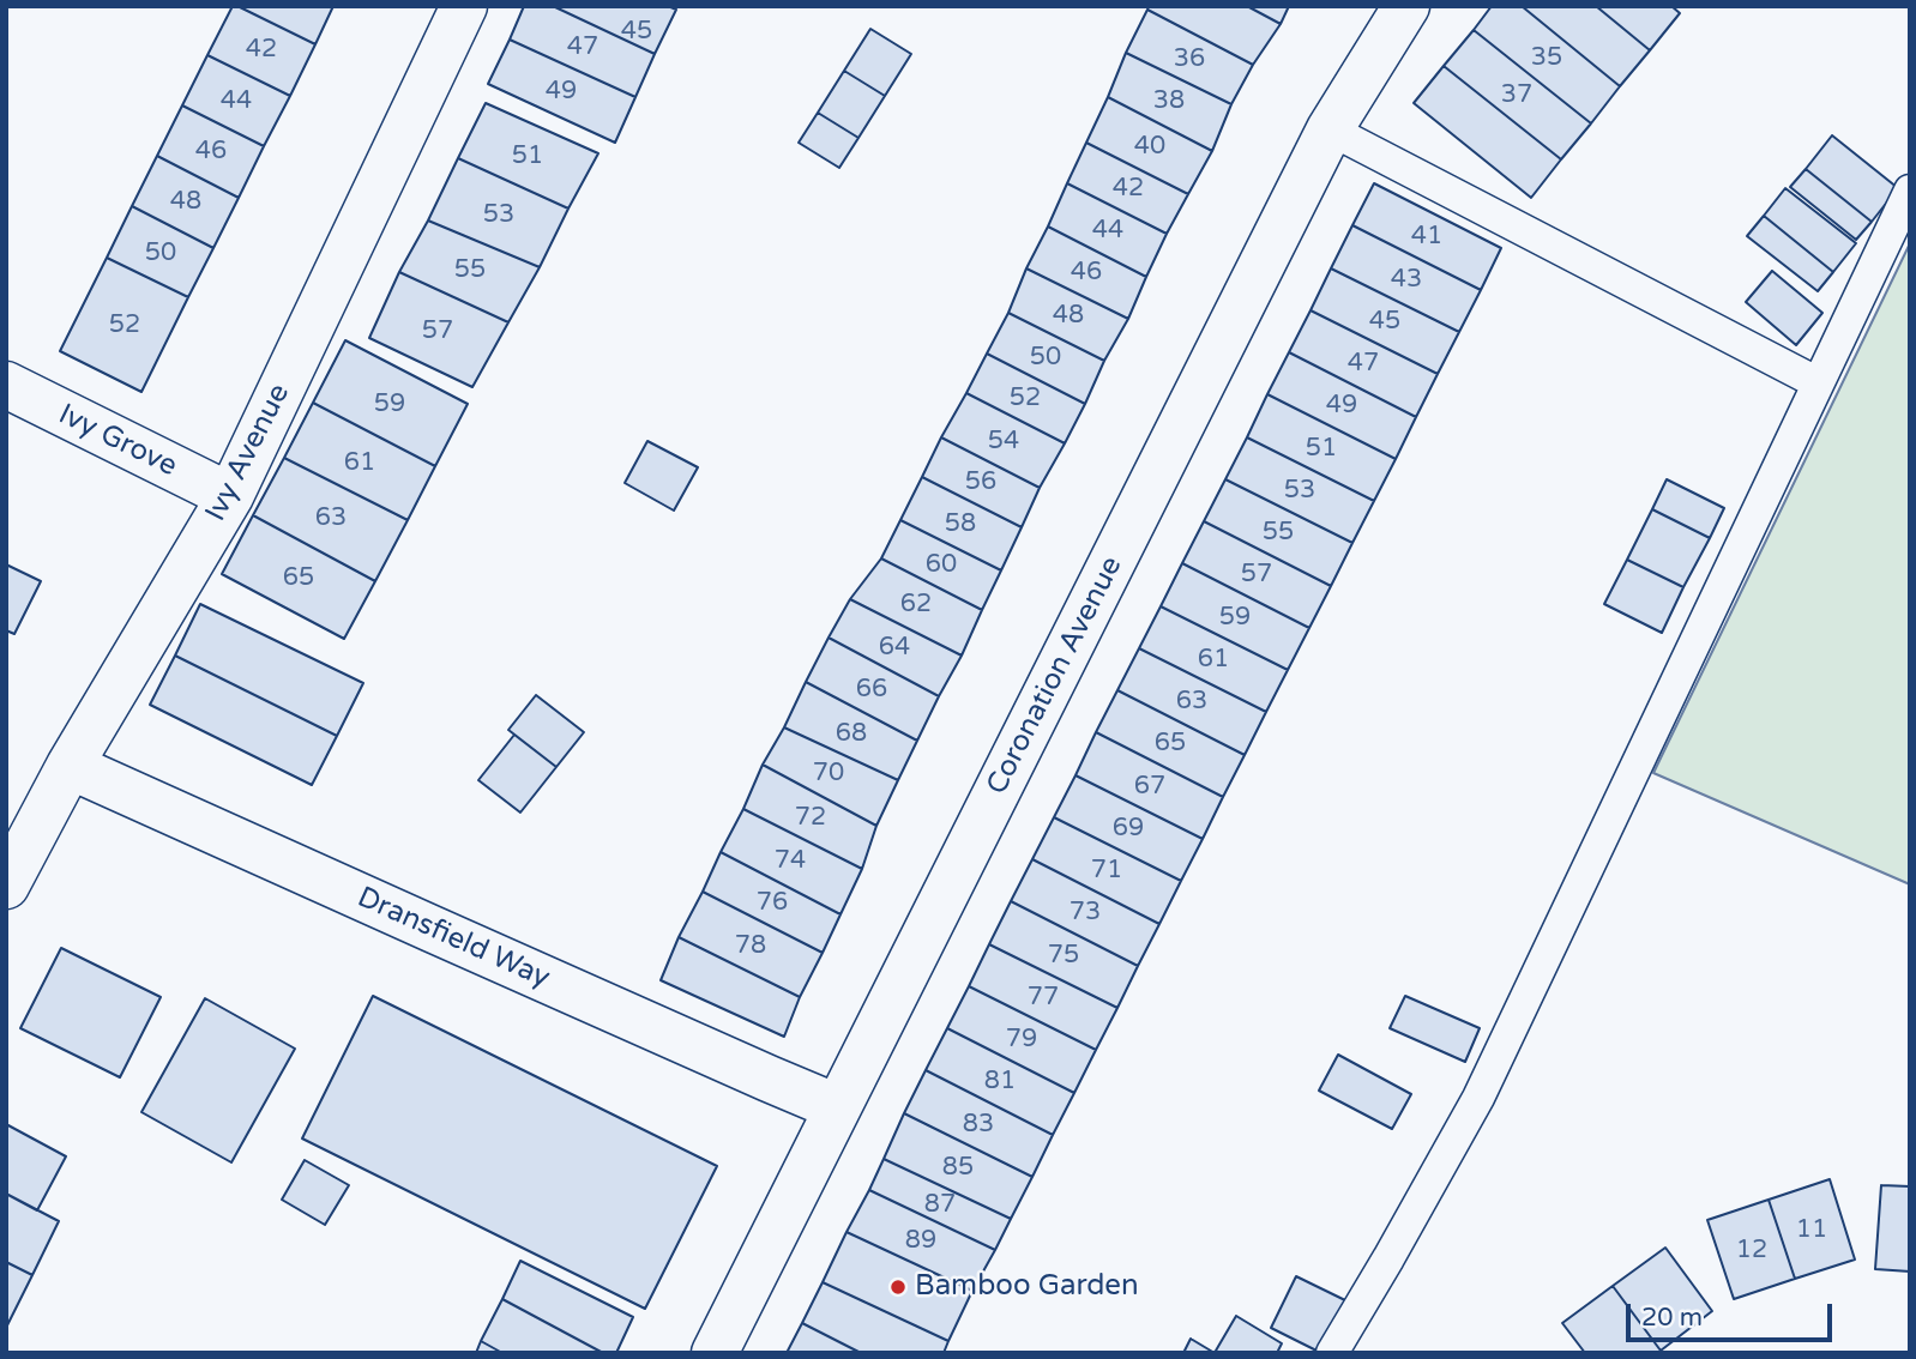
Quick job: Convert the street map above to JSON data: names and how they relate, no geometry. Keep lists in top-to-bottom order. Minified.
{"streets":{"street":["Ivy Grove","Ivy Avenue","Coronation Avenue","Dransfield Way"]},"crossings":[["Ivy Grove","Ivy Avenue"],["Ivy Avenue","Dransfield Way"],["Coronation Avenue","Dransfield Way"]],"places":["Bamboo Garden"],"house_numbers":["45","47","42","35","36","49","37","44","38","40","46","51","42","48","53","44","41","50","55","46","43","48","45","52","57","50","47","52","59","49","54","51","61","56","53","63","58","55","60","57","65","62","59","64","61","66","63","68","65","70","67","72","69","74","71","76","73","78","75","77","79","81","83","85","87","11","89","12"],"scale_bar":"20 m"}
